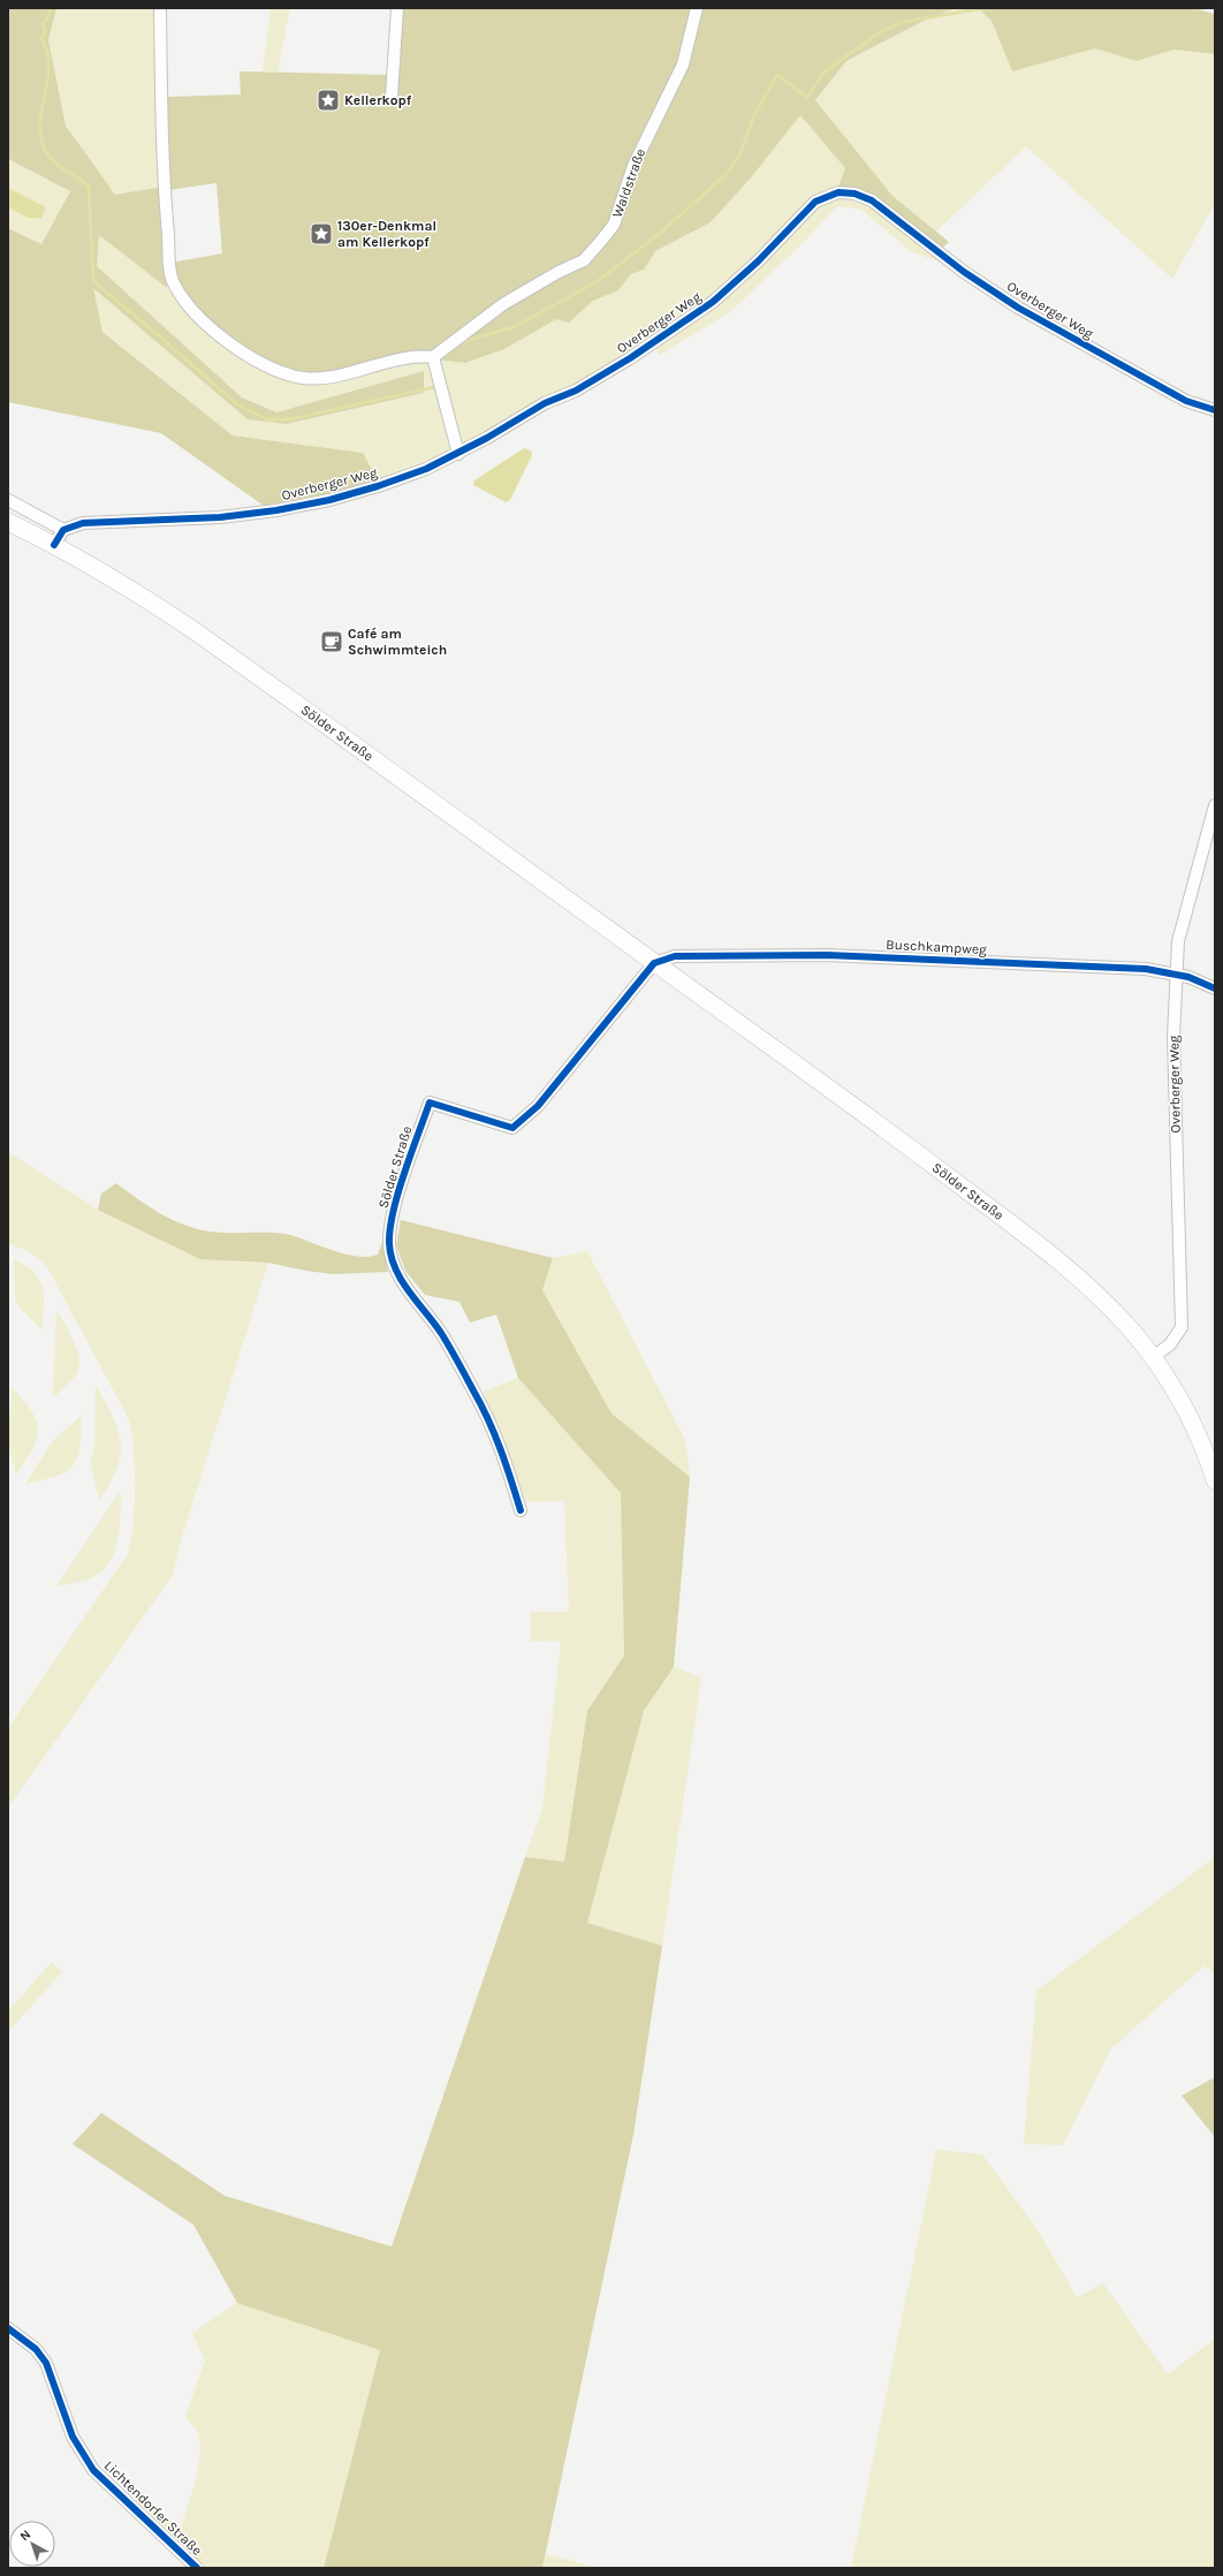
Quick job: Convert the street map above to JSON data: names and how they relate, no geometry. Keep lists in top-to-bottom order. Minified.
{"streets":{"main road":["Sölder Straße"],"street":["Waldstraße","Overberger Weg","Buschkampweg","Lichtendorfer Straße"]},"crossings":[["Overberger Weg","Sölder Straße"],["Overberger Weg","Buschkampweg"],["Sölder Straße","Buschkampweg"]],"places":{"place":["Kellerkopf","130er-Denkmal am Kellerkopf"],"cafe":["Café am Schwimmteich"]},"north":"top left"}
